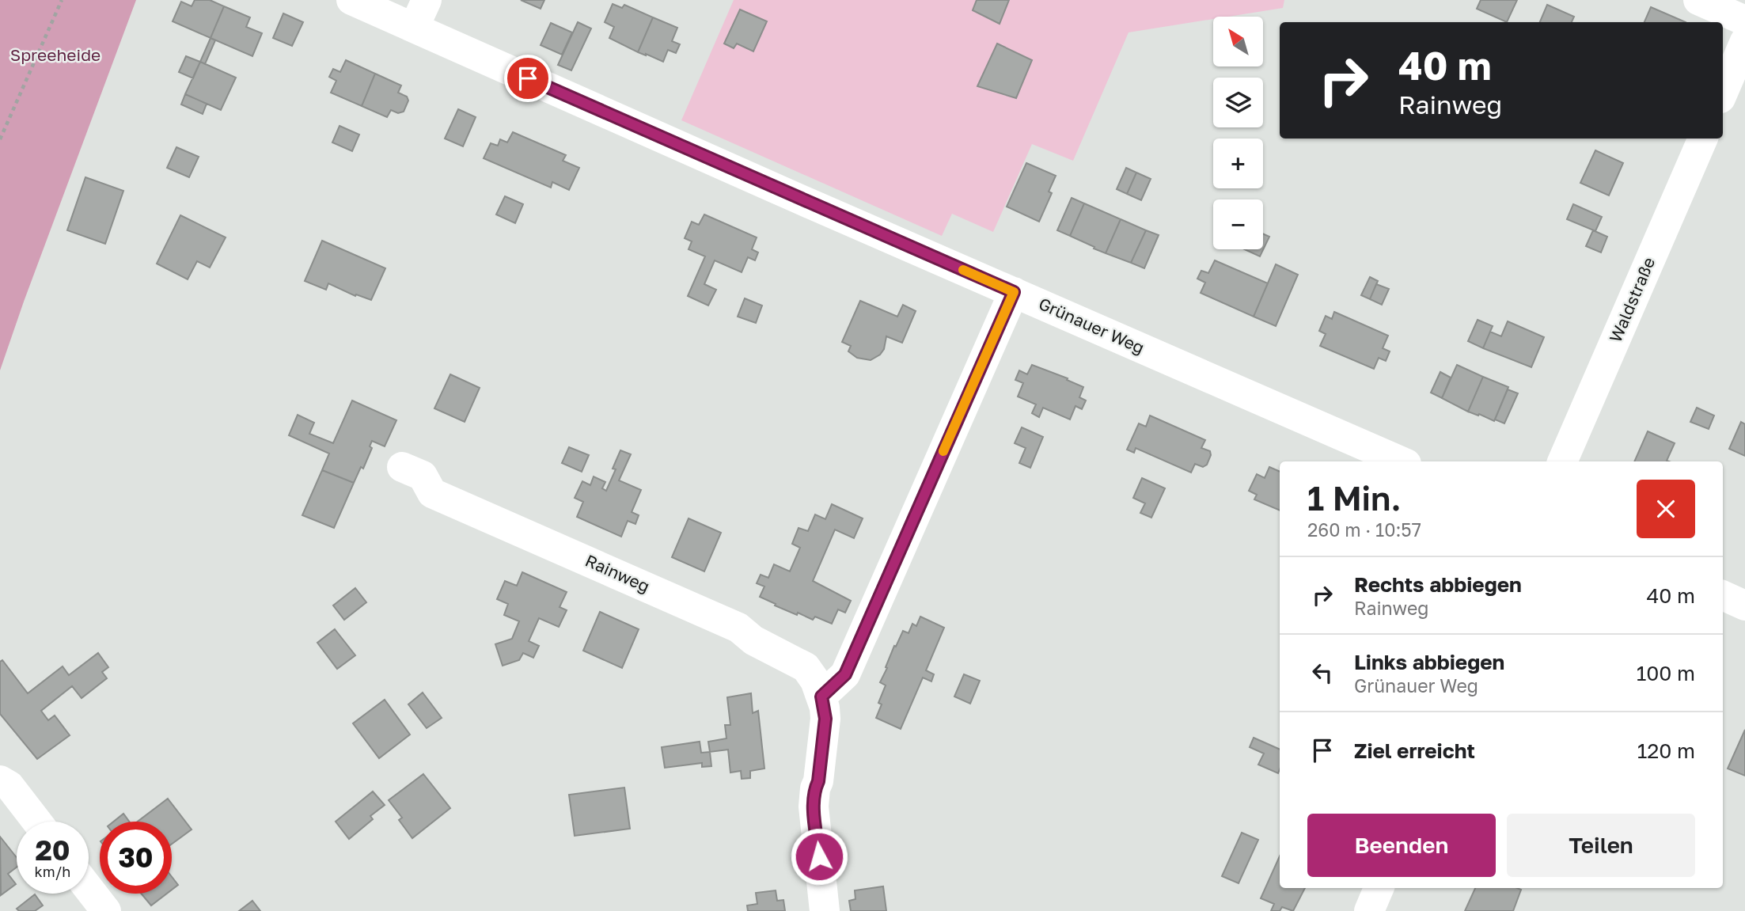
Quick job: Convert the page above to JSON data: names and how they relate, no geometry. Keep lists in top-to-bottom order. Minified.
{"streets":{"street":["Waldstraße","Grünauer Weg","Rainweg"]},"parks":["Spreeheide"],"north":"top left","page":{"map_buttons":["+","−"],"turn":["40 m","Rainweg"],"heading":["1 Min.","260 m · 10:57"],"list":[{"name":"Rechts abbiegen","note":"Rainweg","value":"40 m"},{"name":"Links abbiegen","note":"Grünauer Weg","value":"100 m"},{"name":"Ziel erreicht","value":"120 m"}],"buttons":["Beenden","Teilen"],"speed":"20 km/h","limit":"30"}}
